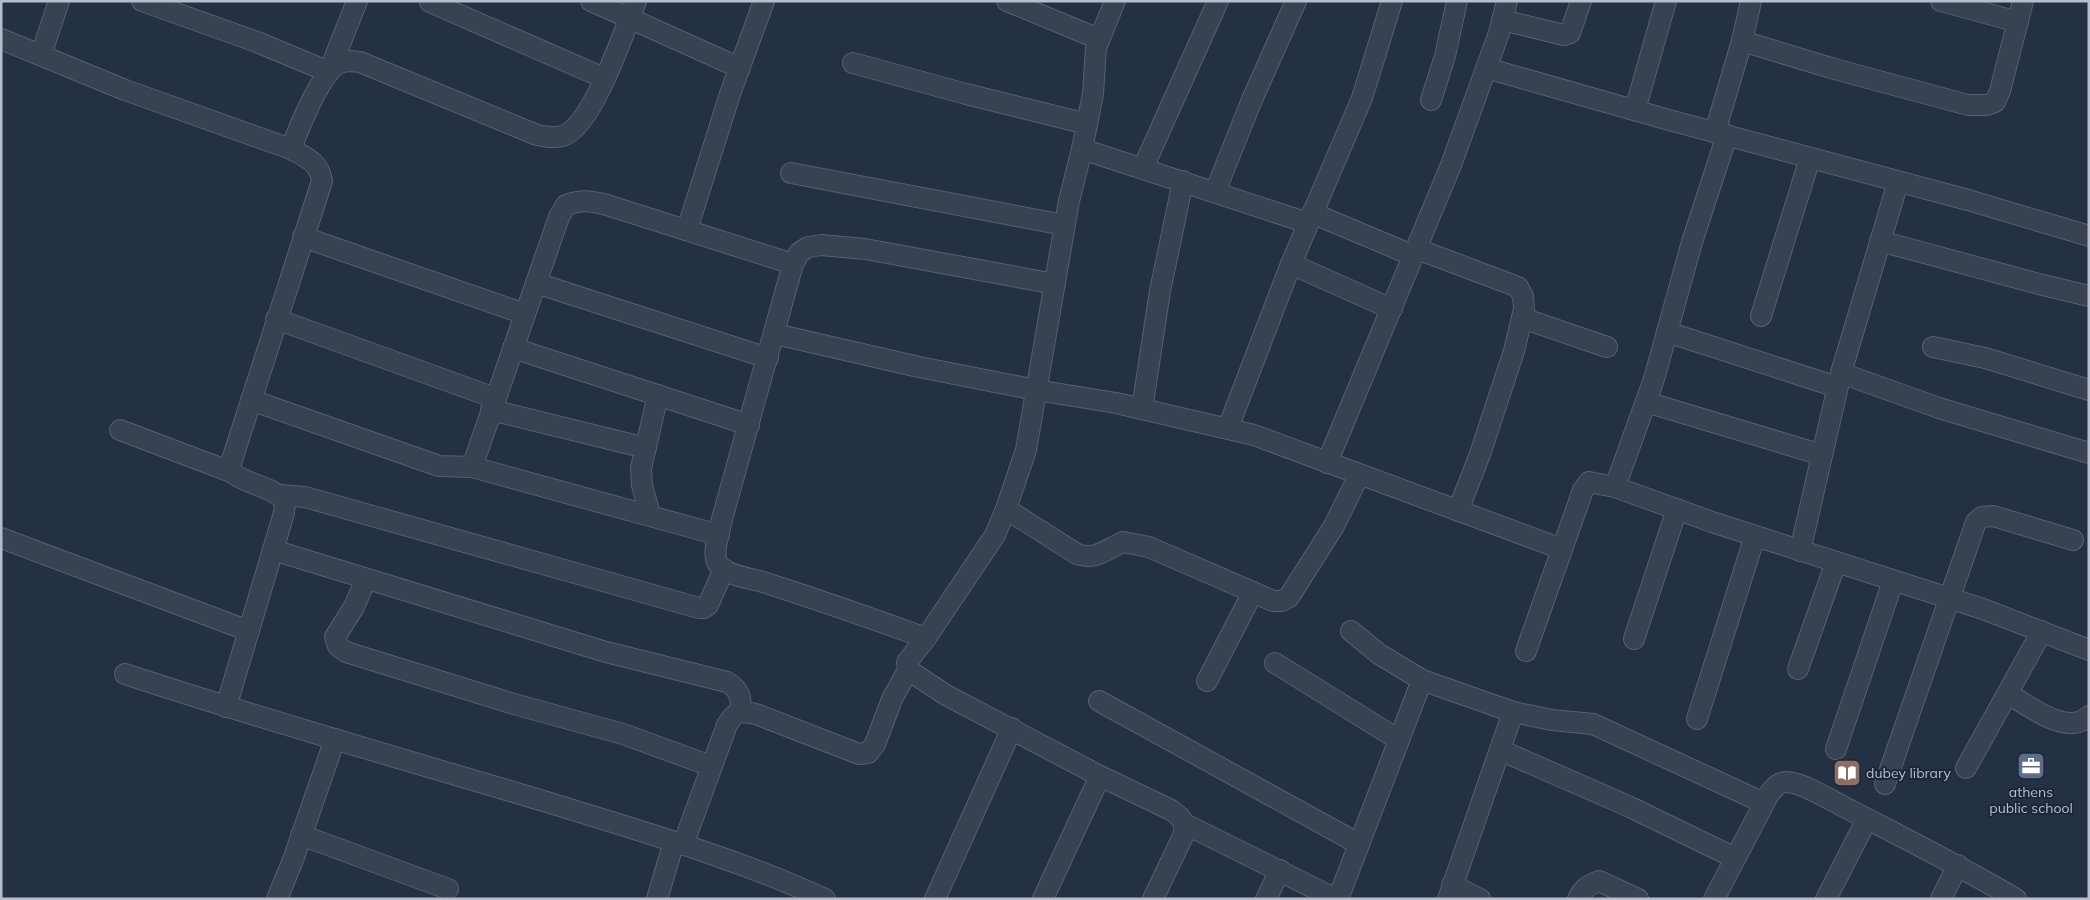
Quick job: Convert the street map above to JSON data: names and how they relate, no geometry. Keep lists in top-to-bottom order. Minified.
{"places":{"office":["athens public school"],"library":["dubey library"]}}
